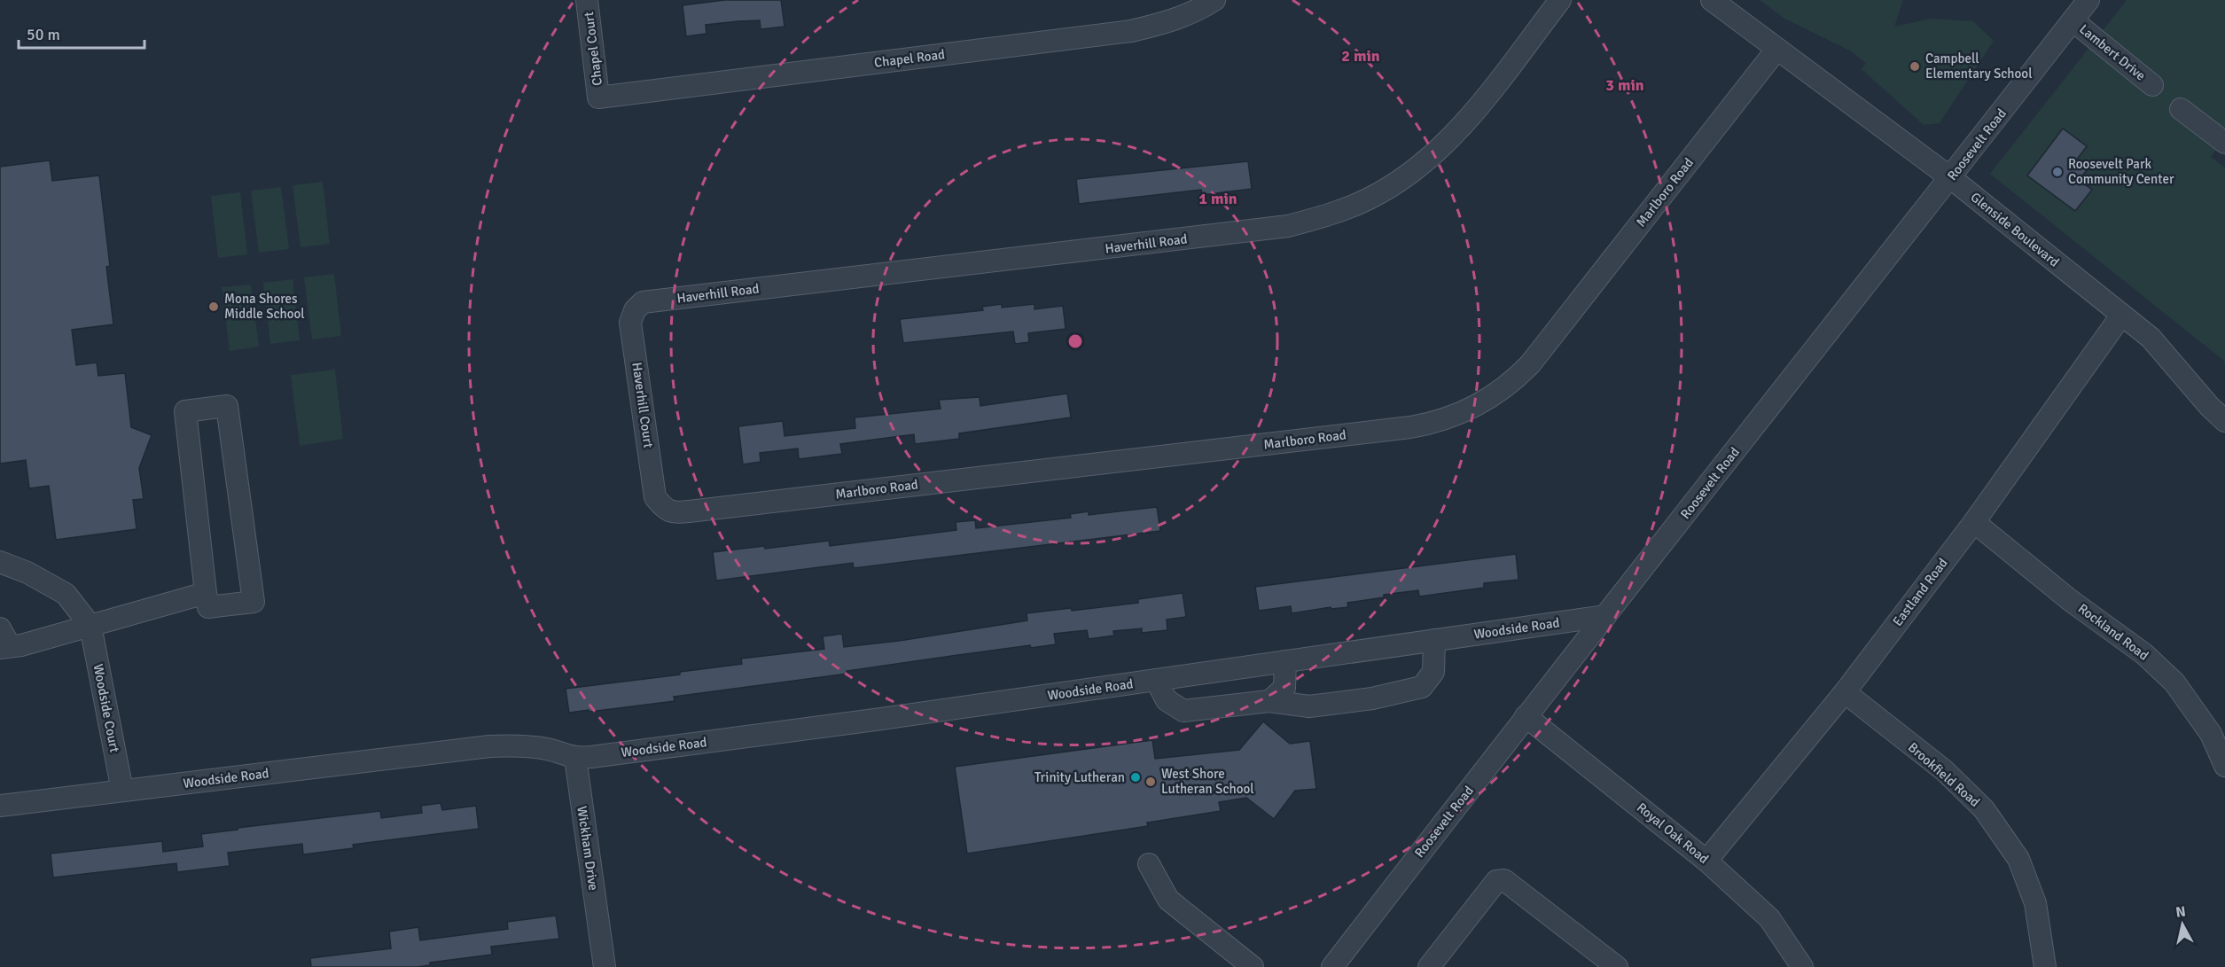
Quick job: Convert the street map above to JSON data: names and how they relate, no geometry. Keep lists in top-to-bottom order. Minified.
{"streets":{"street":["Chapel Court","Lambert Drive","Chapel Road","Roosevelt Road","Marlboro Road","Glenside Boulevard","Haverhill Road","Haverhill Court","Eastland Road","Woodside Road","Rockland Road","Woodside Court","Brookfield Road","Royal Oak Road","Wickham Drive"]},"crossings":[["Chapel Court","Chapel Road"],["Lambert Drive","Roosevelt Road"],["Roosevelt Road","Glenside Boulevard"],["Roosevelt Road","Woodside Road"],["Roosevelt Road","Royal Oak Road"],["Marlboro Road","Glenside Boulevard"],["Marlboro Road","Haverhill Court"],["Glenside Boulevard","Eastland Road"],["Haverhill Road","Haverhill Court"],["Eastland Road","Rockland Road"],["Eastland Road","Brookfield Road"],["Eastland Road","Royal Oak Road"],["Woodside Road","Woodside Court"],["Woodside Road","Wickham Drive"]],"places":["Campbell Elementary School","Roosevelt Park Community Center","Mona Shores Middle School","Trinity Lutheran","West Shore Lutheran School"],"scale_bar":"50 m","north":"top","rings":["2 min","3 min","1 min"]}
